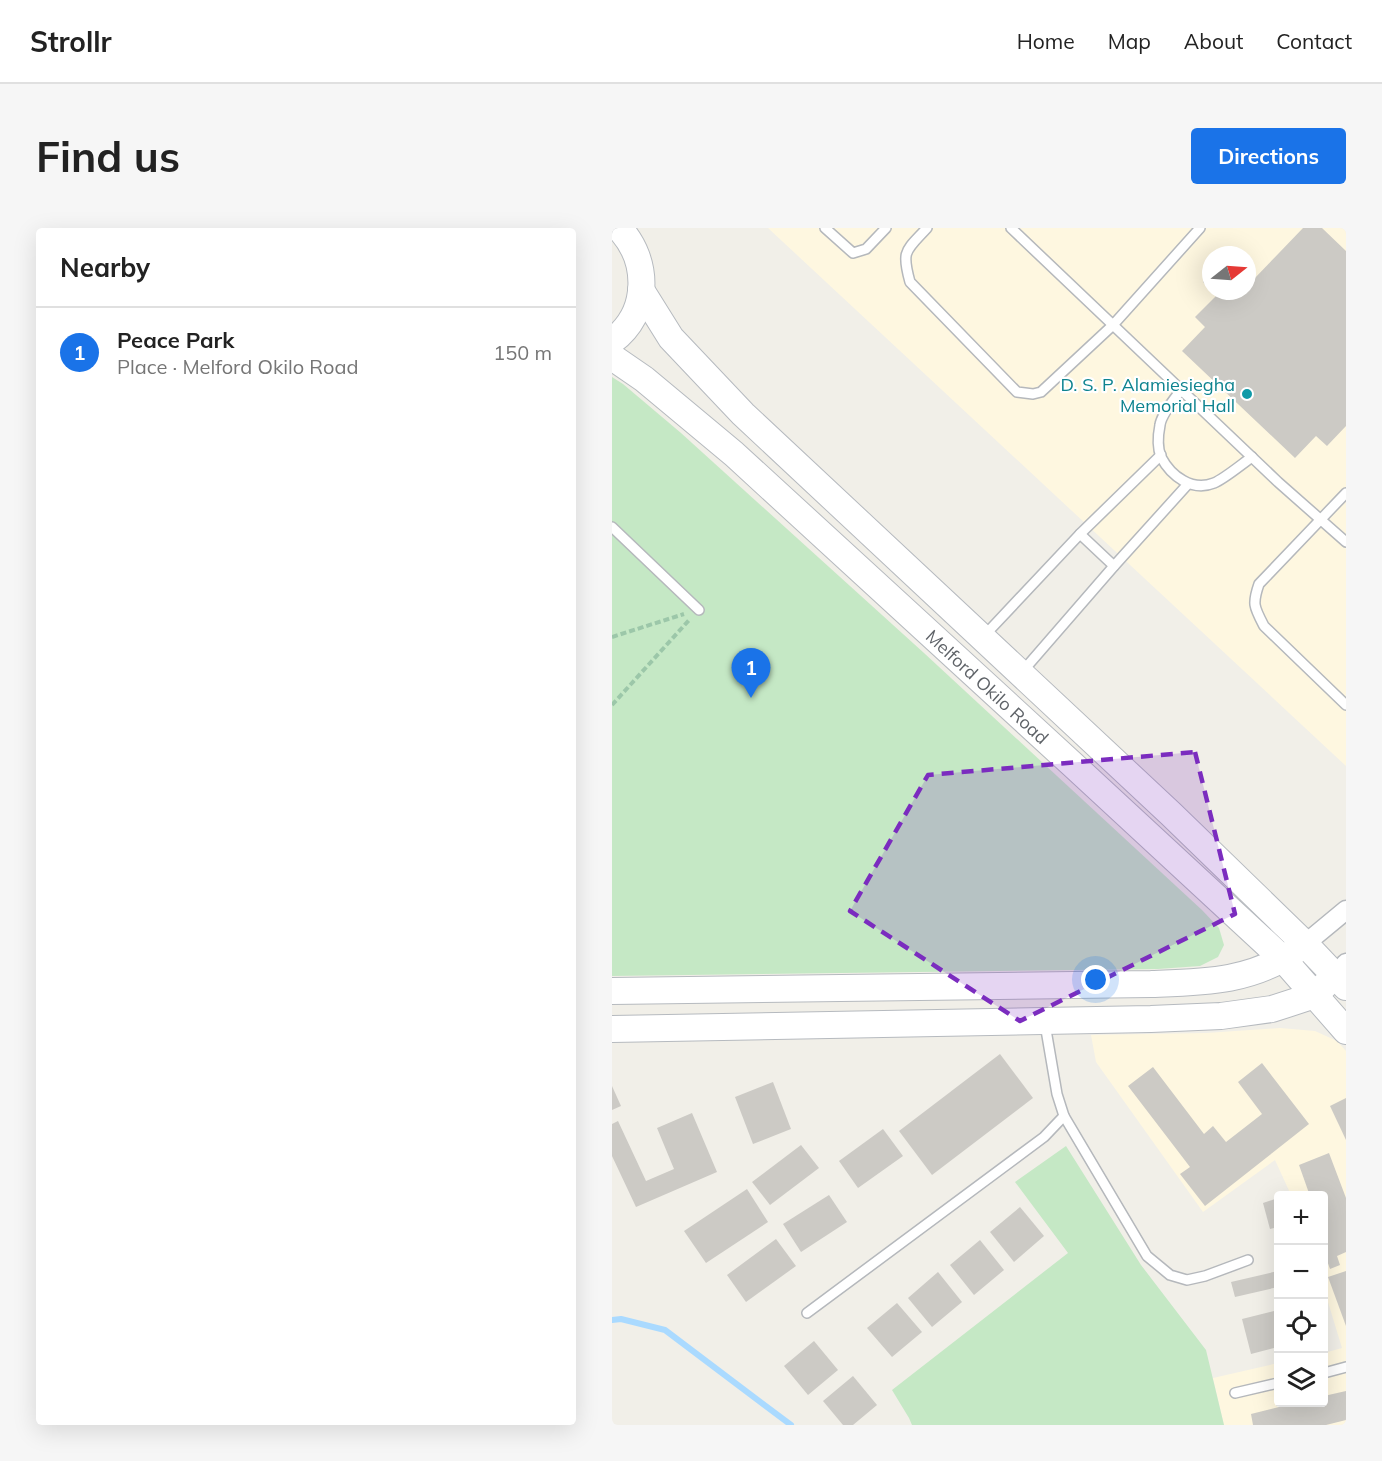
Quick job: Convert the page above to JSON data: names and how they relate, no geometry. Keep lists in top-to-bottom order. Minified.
{"streets":{"main road":["Melford Okilo Road"]},"places":["D. S. P. Alamiesiegha Memorial Hall"],"north":"right","page":{"header":"Strollr","nav":["Home","Map","About","Contact"],"buttons":"Directions","title":"Find us","heading":"Nearby","list":[{"mark":"1","name":"Peace Park","note":"Place · Melford Okilo Road","value":"150 m"}],"pins":"1","map_buttons":["+","−"]}}
